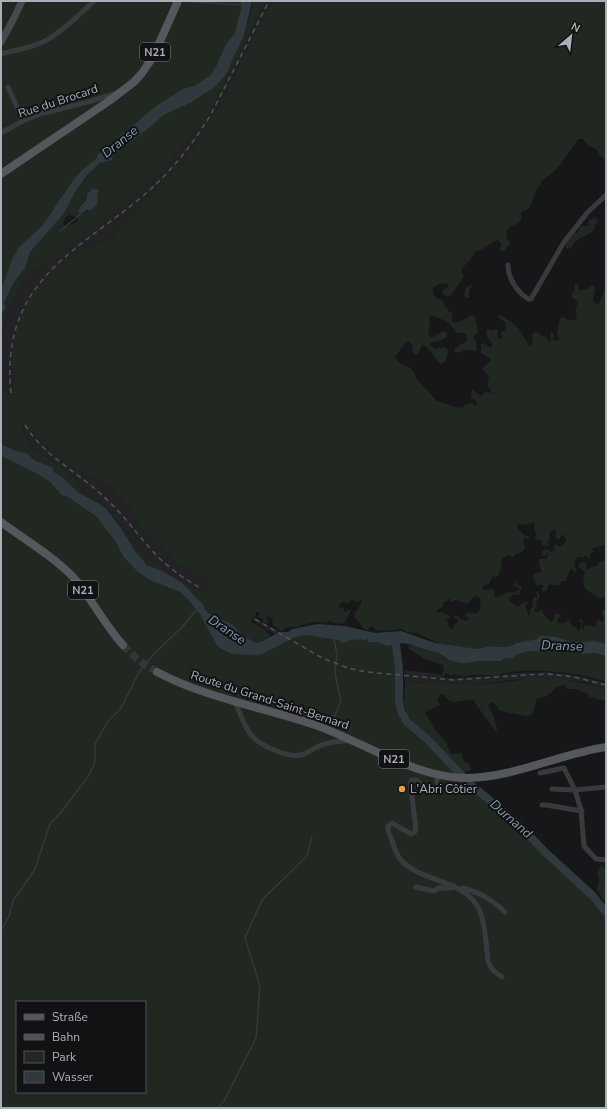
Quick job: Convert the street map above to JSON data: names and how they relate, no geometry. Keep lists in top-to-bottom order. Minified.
{"streets":{"main road":["N21","Route du Grand-Saint-Bernard"],"street":["Rue du Brocard"]},"crossings":[["N21","Rue du Brocard"]],"water":["Dranse","Durnand"],"places":["L'Abri Côtier"],"legend":["Straße","Bahn","Park","Wasser"],"north":"top right"}
